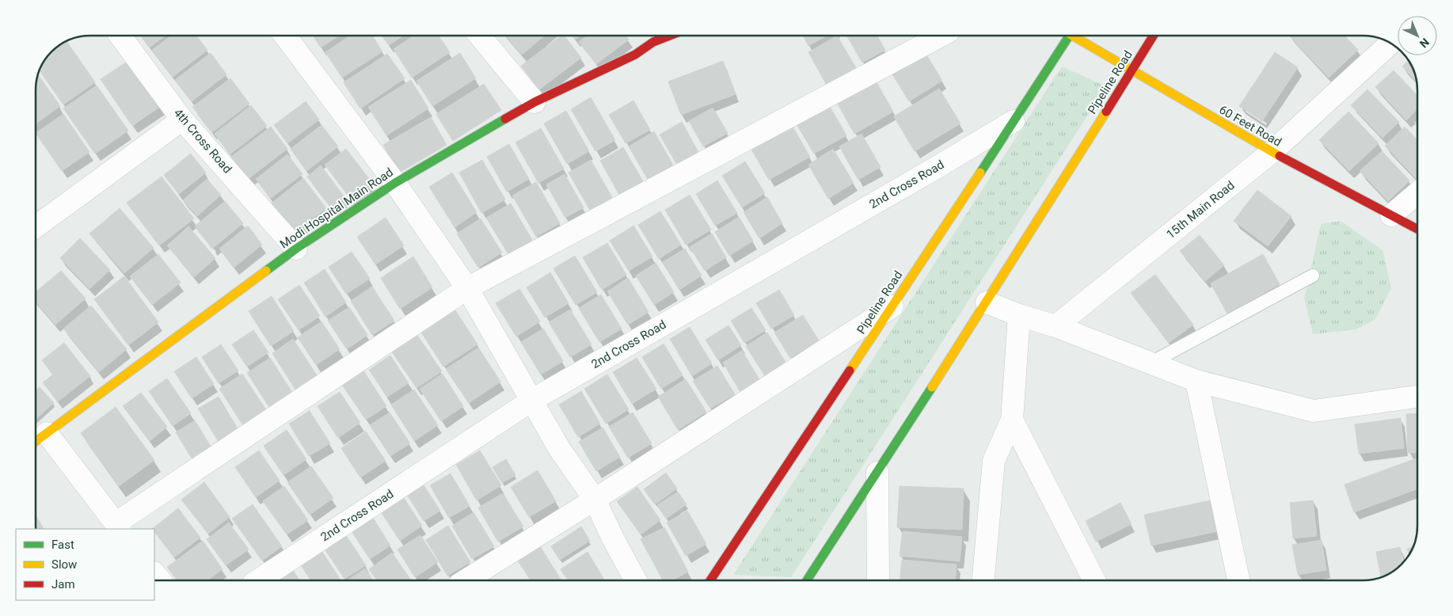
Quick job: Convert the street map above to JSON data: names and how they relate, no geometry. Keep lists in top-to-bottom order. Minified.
{"streets":{"main road":["Pipeline Road","60 Feet Road","Modi Hospital Main Road"],"street":["4th Cross Road","2nd Cross Road","15th Main Road"]},"crossings":[["Pipeline Road","60 Feet Road"],["Pipeline Road","2nd Cross Road"],["60 Feet Road","15th Main Road"],["4th Cross Road","Modi Hospital Main Road"]],"legend":["Fast","Slow","Jam"],"north":"bottom right"}
